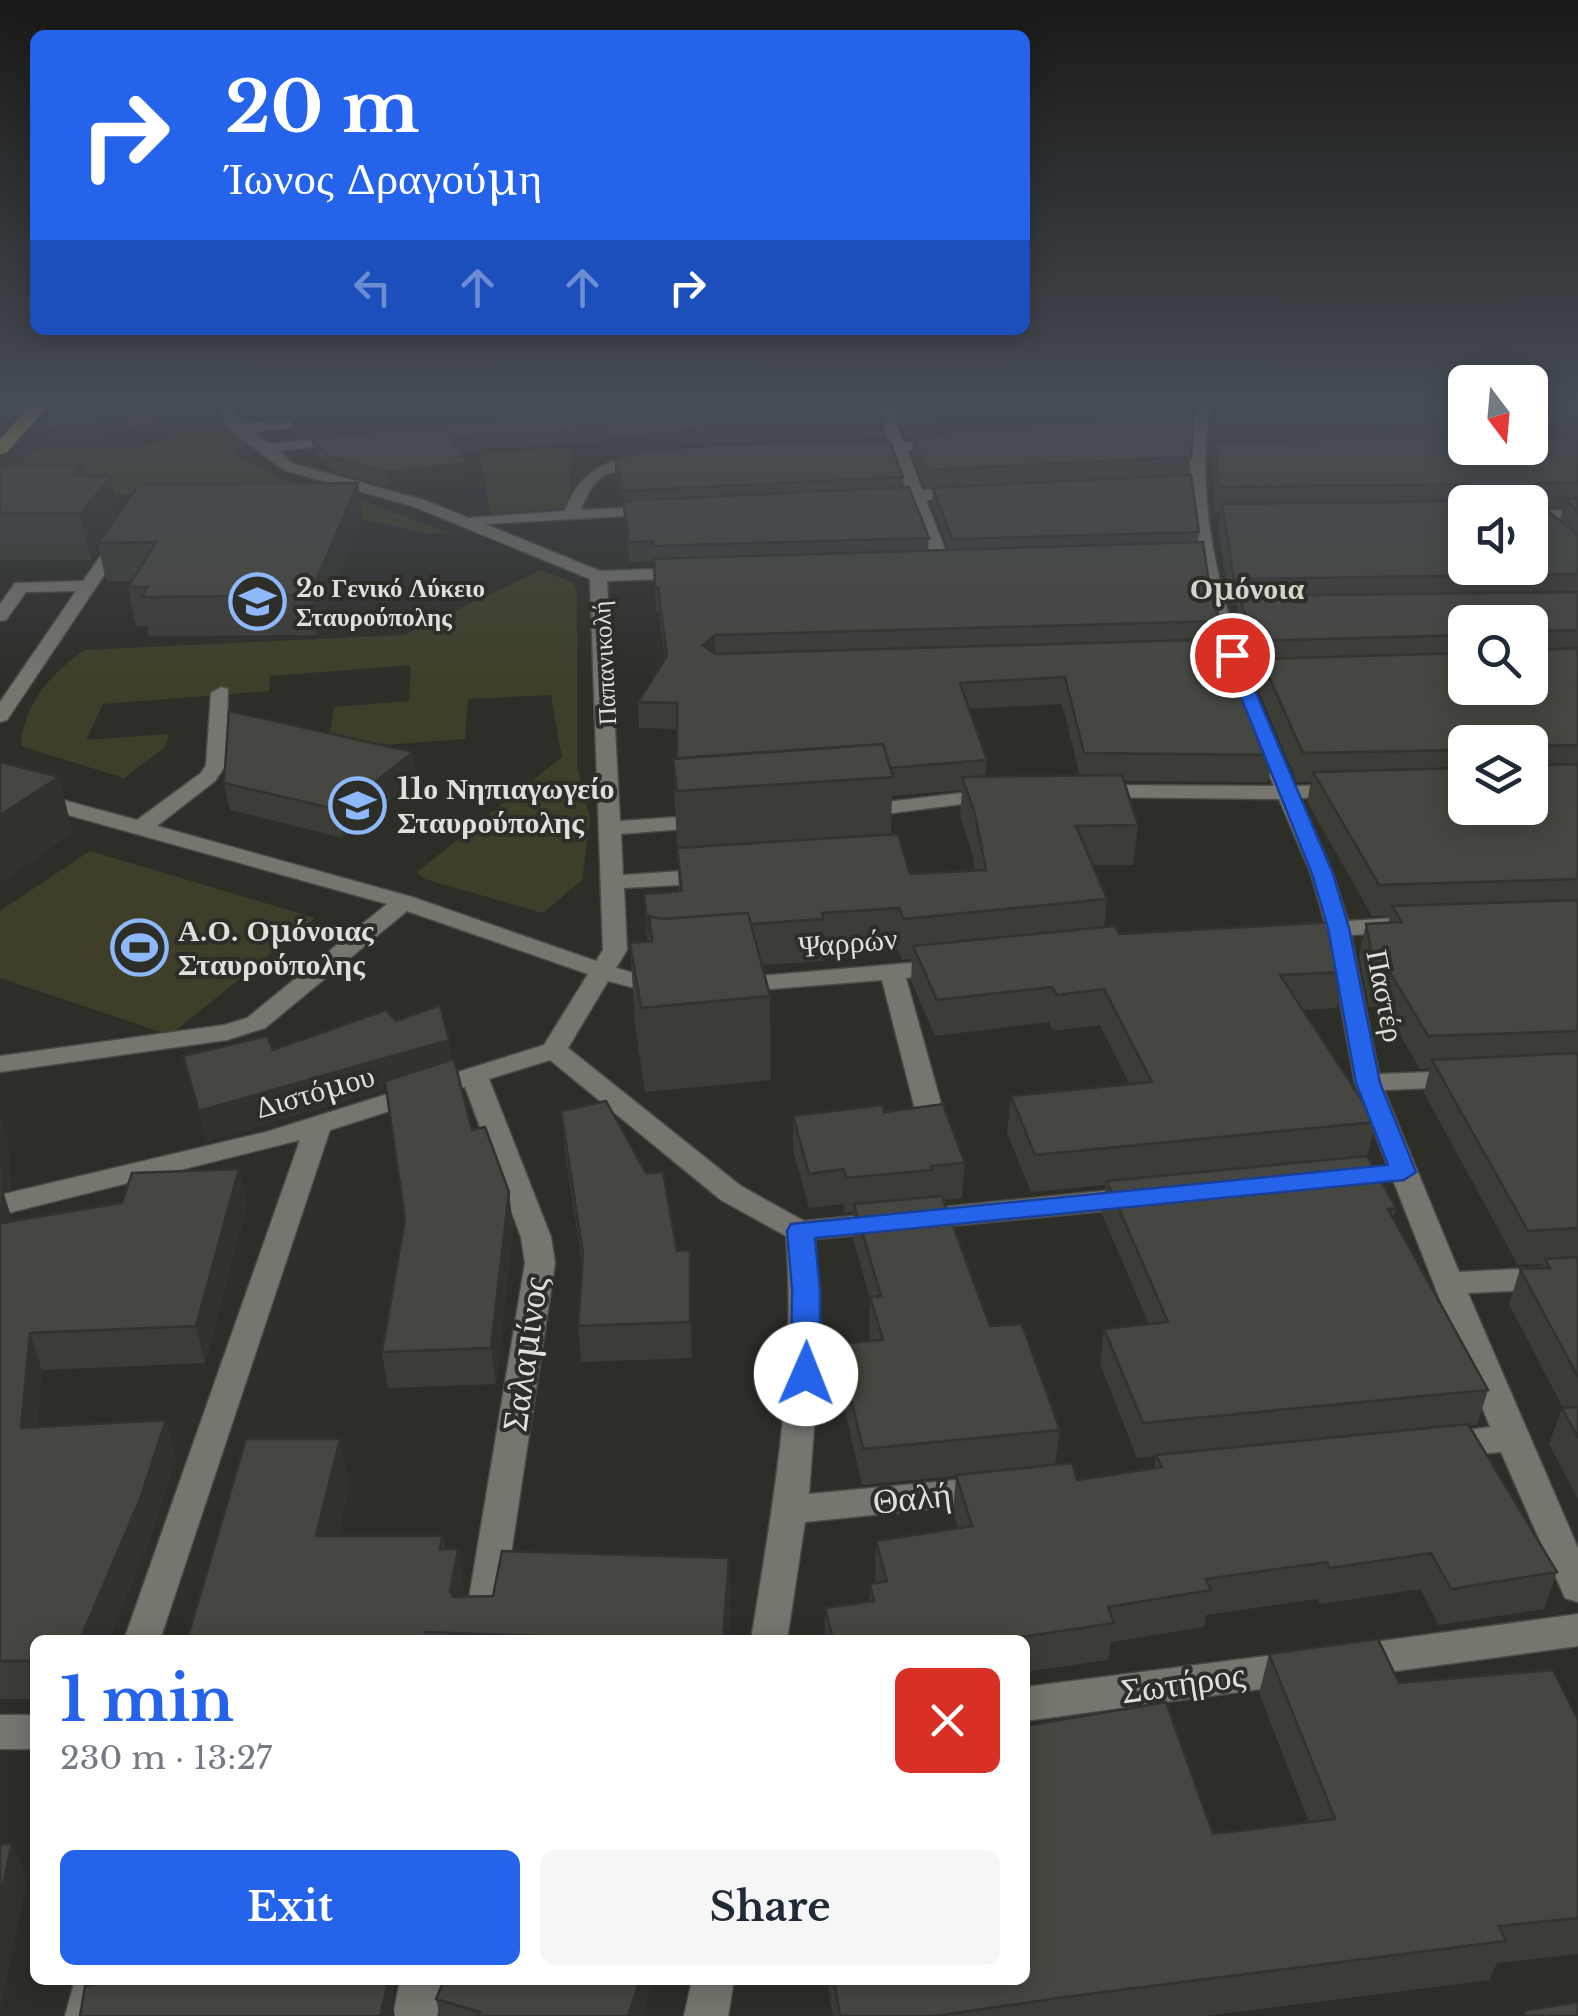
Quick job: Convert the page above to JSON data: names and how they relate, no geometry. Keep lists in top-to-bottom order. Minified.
{"streets":{"street":["Παπανικολή","Ψαρρών","Παστέρ","Διστόμου","Σαλαμίνος","Θαλή","Σωτήρος"]},"crossings":[["Παπανικολή","Ψαρρών"],["Διστόμου","Σαλαμίνος"]],"districts":["Ομόνοια"],"places":{"school or university":["2ο Γενικό Λύκειο Σταυρούπολης","11ο Νηπιαγωγείο Σταυρούπολης"],"sports":["Α.Ο. Ομόνοιας Σταυρούπολης"]},"north":"bottom","page":{"turn":["20 m","Ίωνος Δραγούμη"],"heading":["1 min","230 m · 13:27"],"buttons":["Exit","Share"]}}
